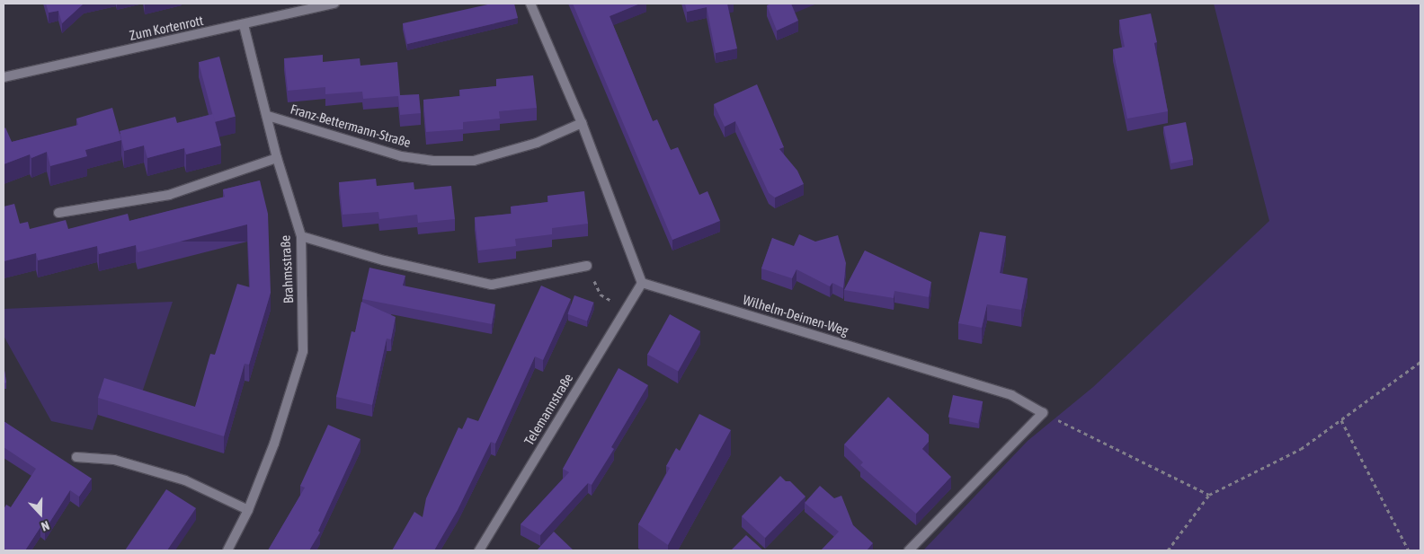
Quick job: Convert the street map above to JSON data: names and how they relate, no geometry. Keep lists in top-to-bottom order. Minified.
{"streets":{"street":["Zum Kortenrott","Franz-Bettermann-Straße","Brahmsstraße","Wilhelm-Deimen-Weg","Telemannstraße"]},"crossings":[["Zum Kortenrott","Brahmsstraße"],["Franz-Bettermann-Straße","Brahmsstraße"],["Wilhelm-Deimen-Weg","Telemannstraße"]],"north":"bottom"}
